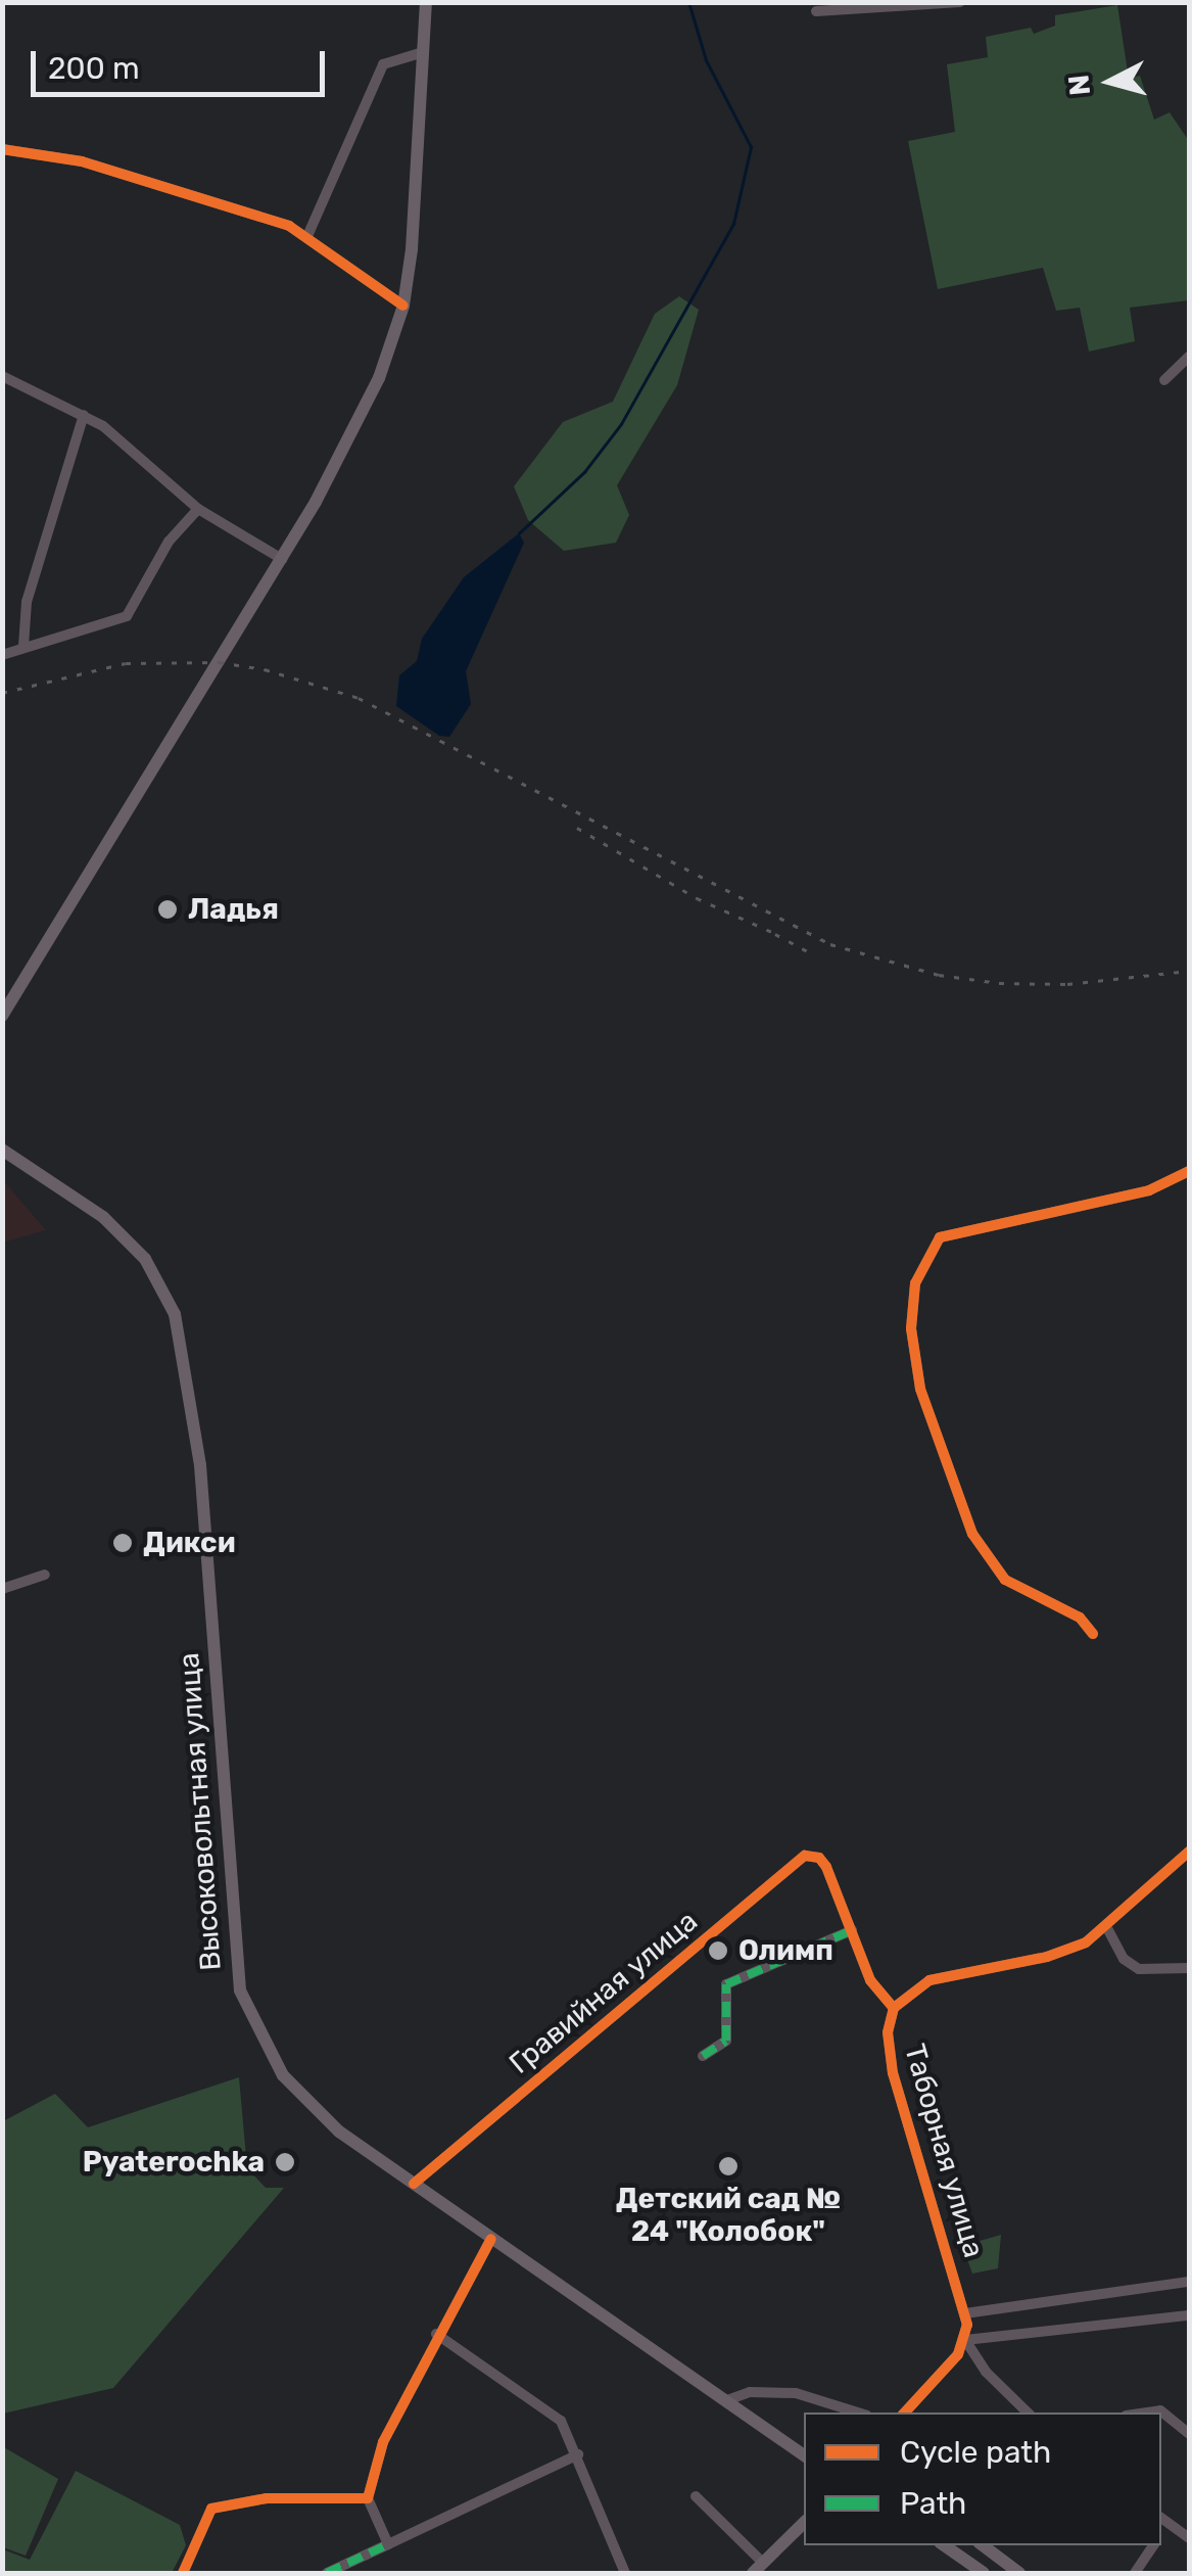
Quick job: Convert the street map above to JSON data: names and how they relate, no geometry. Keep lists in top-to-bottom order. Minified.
{"streets":{"main road":["Высоковольтная улица"],"street":["Гравийная улица","Таборная улица"]},"crossings":[["Высоковольтная улица","Гравийная улица"],["Гравийная улица","Таборная улица"]],"places":["Ладья","Дикси","Олимп","Pyaterochka","Детский сад № 24 \"Колобок\""],"legend":["Cycle path","Path"],"scale_bar":"200 m","north":"left"}
